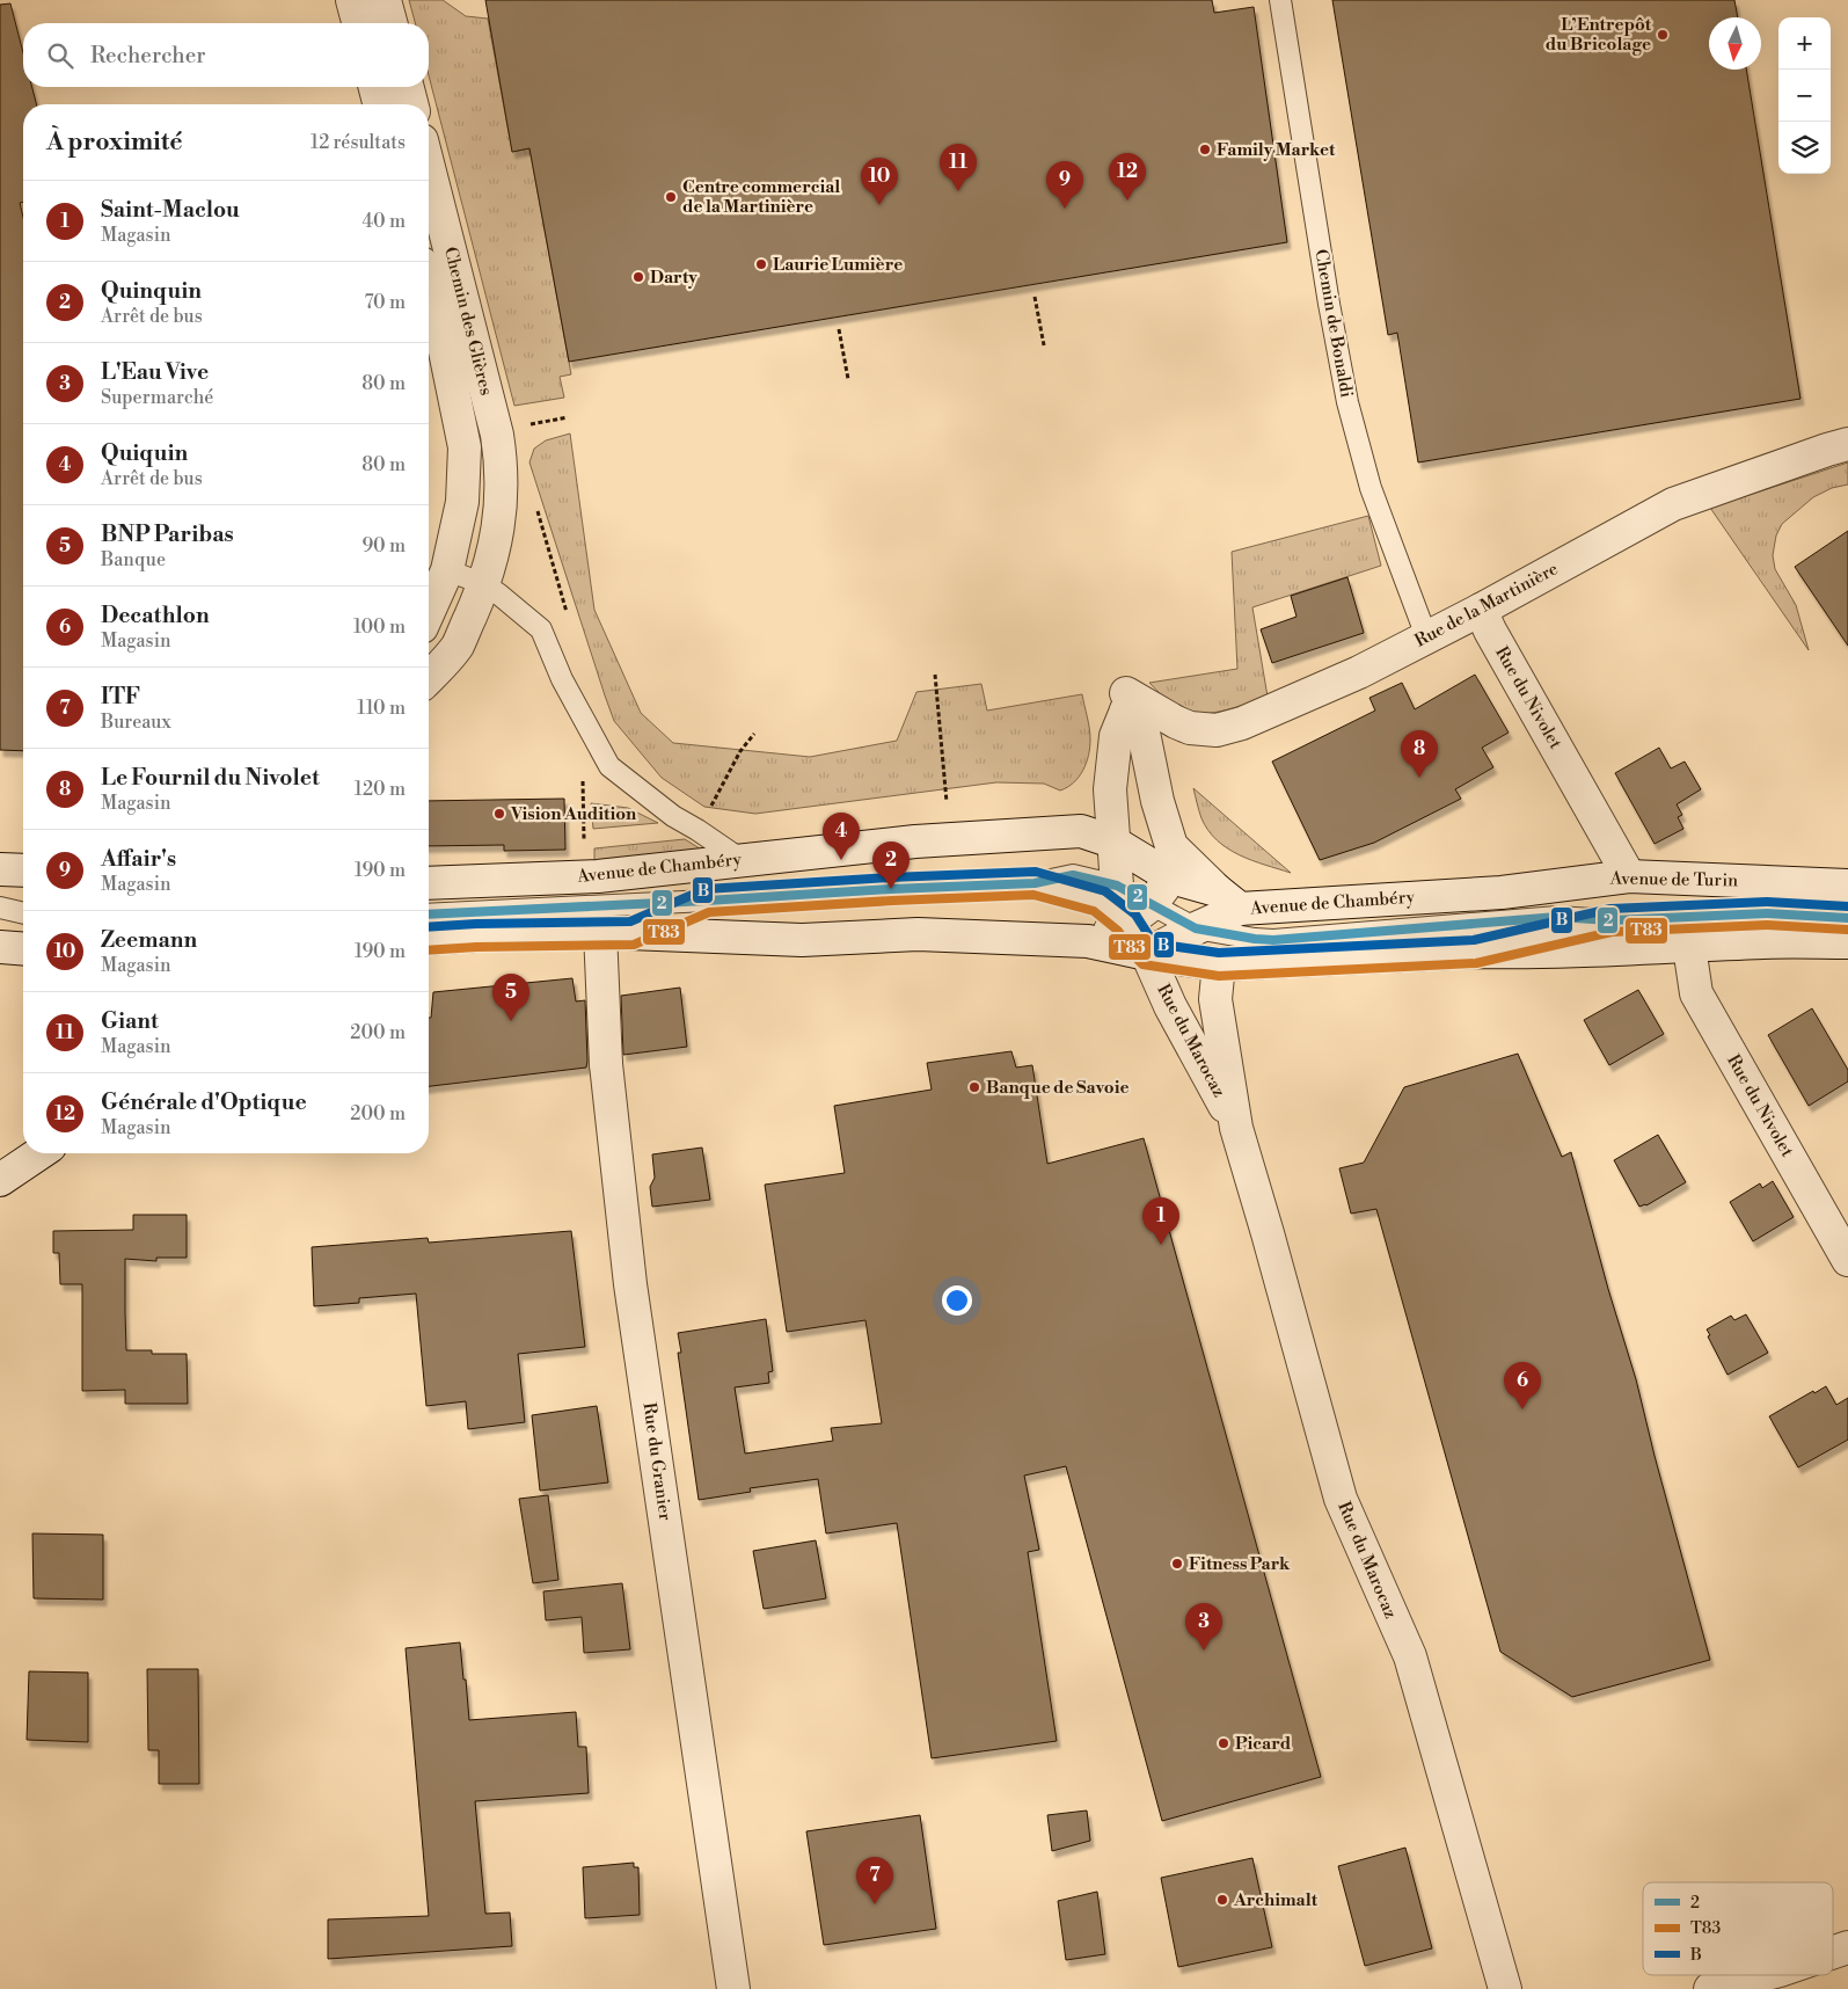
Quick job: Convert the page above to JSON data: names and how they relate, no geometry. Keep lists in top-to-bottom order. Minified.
{"streets":{"street":["Chemin des Glières","Rue de la Martinière","Rue du Nivolet","Avenue de Chambéry","Avenue de Turin","Rue du Marocaz","Rue du Granier"],"lane":["Chemin de Bonaldi"]},"crossings":[["Chemin de Bonaldi","Rue de la Martinière"],["Rue de la Martinière","Rue du Nivolet"],["Rue du Nivolet","Avenue de Turin"],["Avenue de Chambéry","Avenue de Turin"],["Avenue de Chambéry","Rue du Marocaz"]],"places":["L’Entrepôt du Bricolage","Family Market","Centre commercial de la Martinière","Laurie Lumière","Darty","Vision Audition","Banque de Savoie","Fitness Park","Picard","Archimalt"],"lines":["transit line B","transit line 2","transit line T83"],"legend":["2","T83","B"],"north":"bottom","page":{"map_buttons":["+","−"],"search":"Rechercher","heading":["À proximité","12 résultats"],"pins":["11","12","10","9","8","4","2","5","1","6","3","7"],"list":[{"mark":"1","name":"Saint-Maclou","note":"Magasin","value":"40 m"},{"mark":"2","name":"Quinquin","note":"Arrêt de bus","value":"70 m"},{"mark":"3","name":"L'Eau Vive","note":"Supermarché","value":"80 m"},{"mark":"4","name":"Quiquin","note":"Arrêt de bus","value":"80 m"},{"mark":"5","name":"BNP Paribas","note":"Banque","value":"90 m"},{"mark":"6","name":"Decathlon","note":"Magasin","value":"100 m"},{"mark":"7","name":"ITF","note":"Bureaux","value":"110 m"},{"mark":"8","name":"Le Fournil du Nivolet","note":"Magasin","value":"120 m"},{"mark":"9","name":"Affair's","note":"Magasin","value":"190 m"},{"mark":"10","name":"Zeemann","note":"Magasin","value":"190 m"},{"mark":"11","name":"Giant","note":"Magasin","value":"200 m"},{"mark":"12","name":"Générale d'Optique","note":"Magasin","value":"200 m"}]}}
